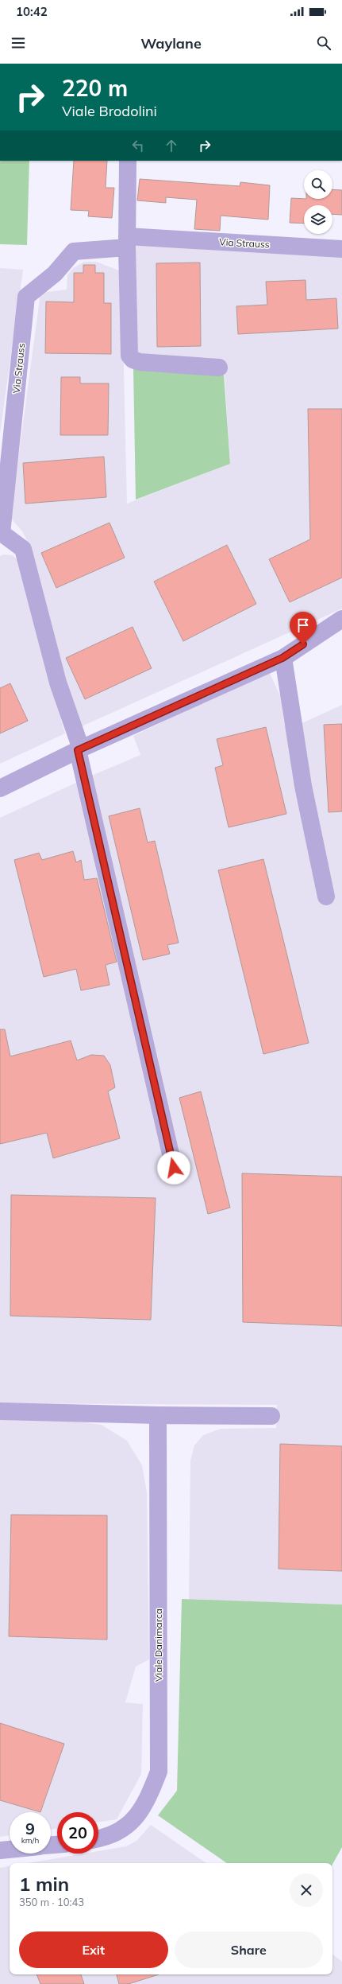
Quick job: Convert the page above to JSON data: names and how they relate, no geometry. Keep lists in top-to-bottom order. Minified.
{"streets":{"street":["Via Strauss","Viale Danimarca"]},"page":{"status":"10:42","header":"Waylane","turn":["220 m","Viale Brodolini"],"speed":"9 km/h","limit":"20","heading":["1 min","350 m · 10:43"],"buttons":["Exit","Share"]}}
